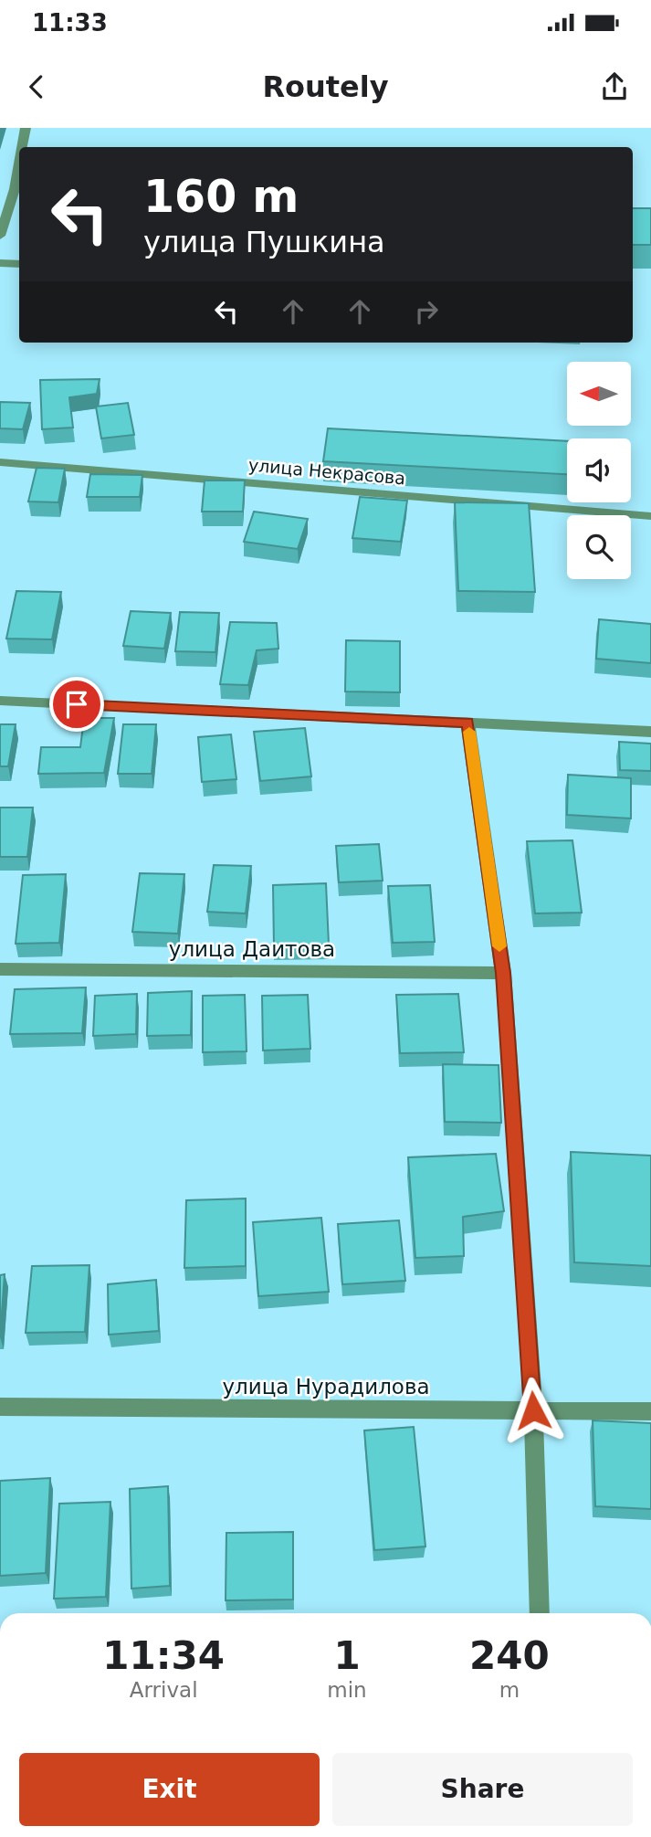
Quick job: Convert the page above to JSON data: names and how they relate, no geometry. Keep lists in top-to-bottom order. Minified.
{"streets":{"street":["улица Некрасова","улица Даитова","улица Нурадилова"]},"north":"left","page":{"status":"11:33","header":"Routely","turn":["160 m","улица Пушкина"],"eta":["11:34","Arrival","1","min","240","m"],"buttons":["Exit","Share"]}}
